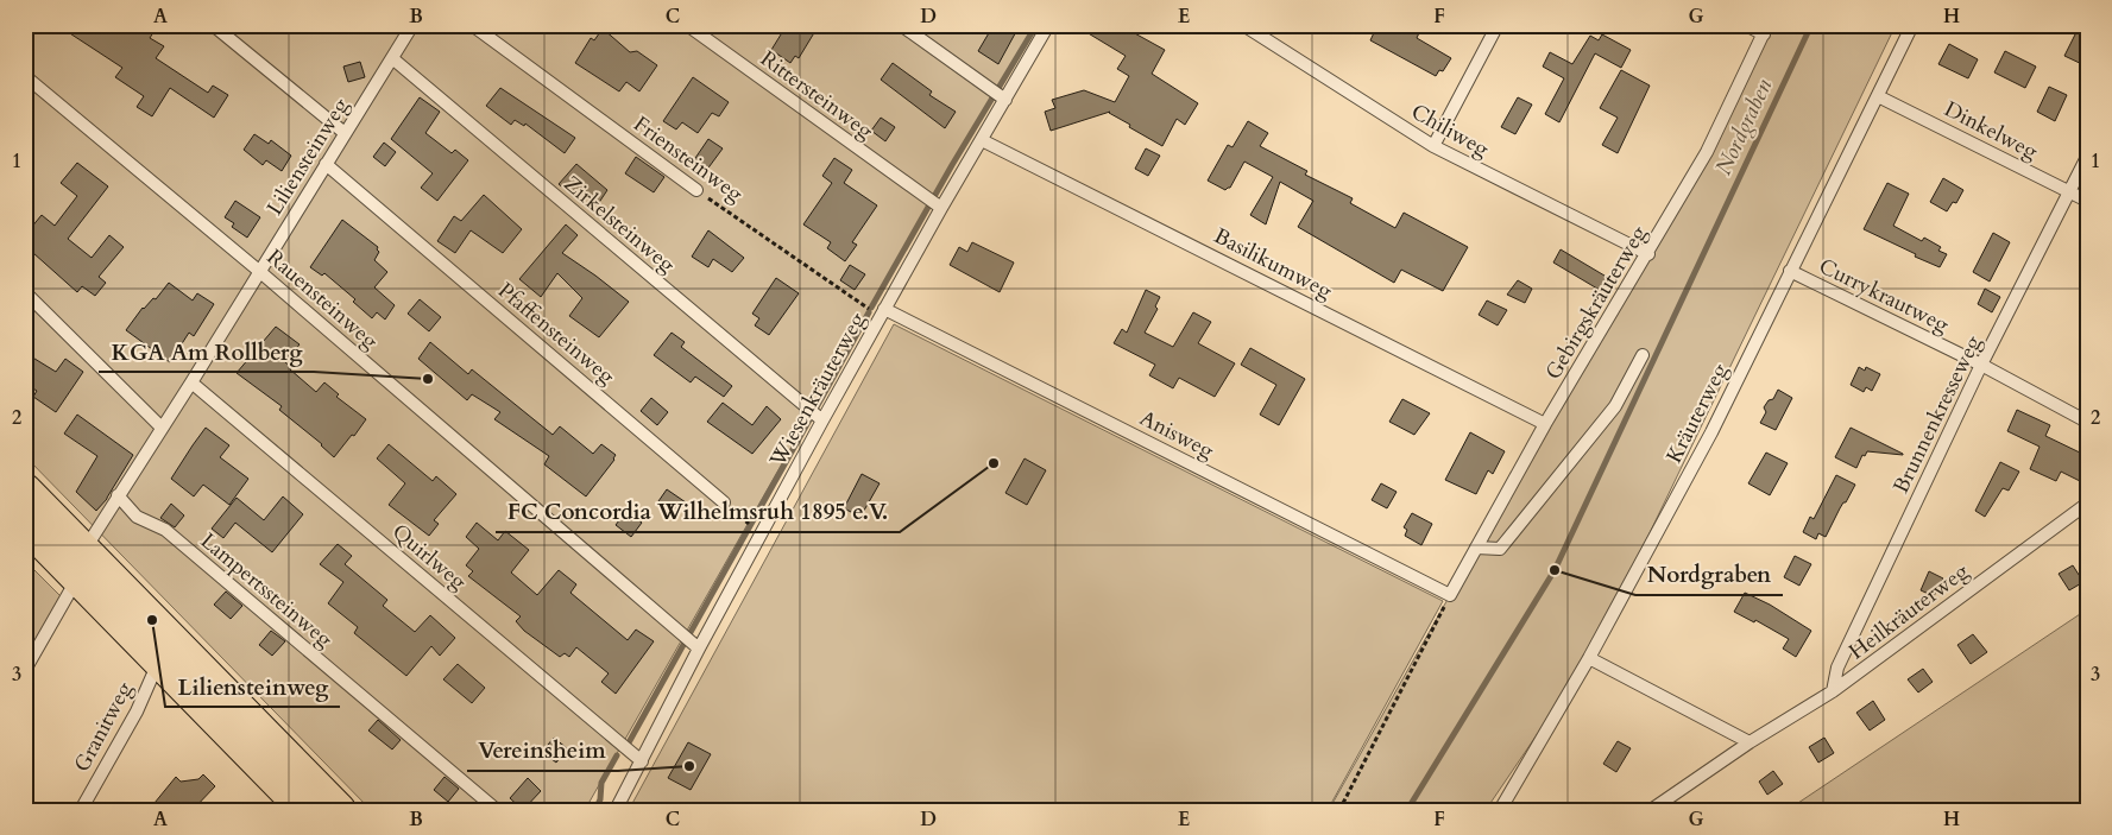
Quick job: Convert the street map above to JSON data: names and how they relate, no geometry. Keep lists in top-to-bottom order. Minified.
{"streets":{"lane":["Rittersteinweg","Chiliweg","Dinkelweg","Liliensteinweg","Friensteinweg","Zirkelsteinweg","Basilikumweg","Currykrautweg","Rauensteinweg","Gebirgskräuterweg","Pfaffensteinweg","Wiesenkräuterweg","Kräuterweg","Brunnenkresseweg","Anisweg","Quirlweg","Lampertssteinweg","Heilkräuterweg","Granitweg"]},"crossings":[["Rittersteinweg","Wiesenkräuterweg"],["Chiliweg","Gebirgskräuterweg"],["Dinkelweg","Kräuterweg"],["Dinkelweg","Brunnenkresseweg"],["Liliensteinweg","Zirkelsteinweg"],["Liliensteinweg","Rauensteinweg"],["Liliensteinweg","Pfaffensteinweg"],["Liliensteinweg","Quirlweg"],["Liliensteinweg","Lampertssteinweg"],["Friensteinweg","Wiesenkräuterweg"],["Friensteinweg","Anisweg"],["Zirkelsteinweg","Wiesenkräuterweg"],["Basilikumweg","Gebirgskräuterweg"],["Basilikumweg","Wiesenkräuterweg"],["Currykrautweg","Kräuterweg"],["Currykrautweg","Brunnenkresseweg"],["Rauensteinweg","Wiesenkräuterweg"],["Gebirgskräuterweg","Anisweg"],["Wiesenkräuterweg","Anisweg"],["Wiesenkräuterweg","Quirlweg"],["Brunnenkresseweg","Heilkräuterweg"]],"water":["Nordgraben"],"places":["KGA Am Rollberg","FC Concordia Wilhelmsruh 1895 e.V.","Nordgraben","Liliensteinweg","Vereinsheim"],"grid":{"columns":["A","B","C","D","E","F","G","H"],"rows":["1","2","3"]}}
